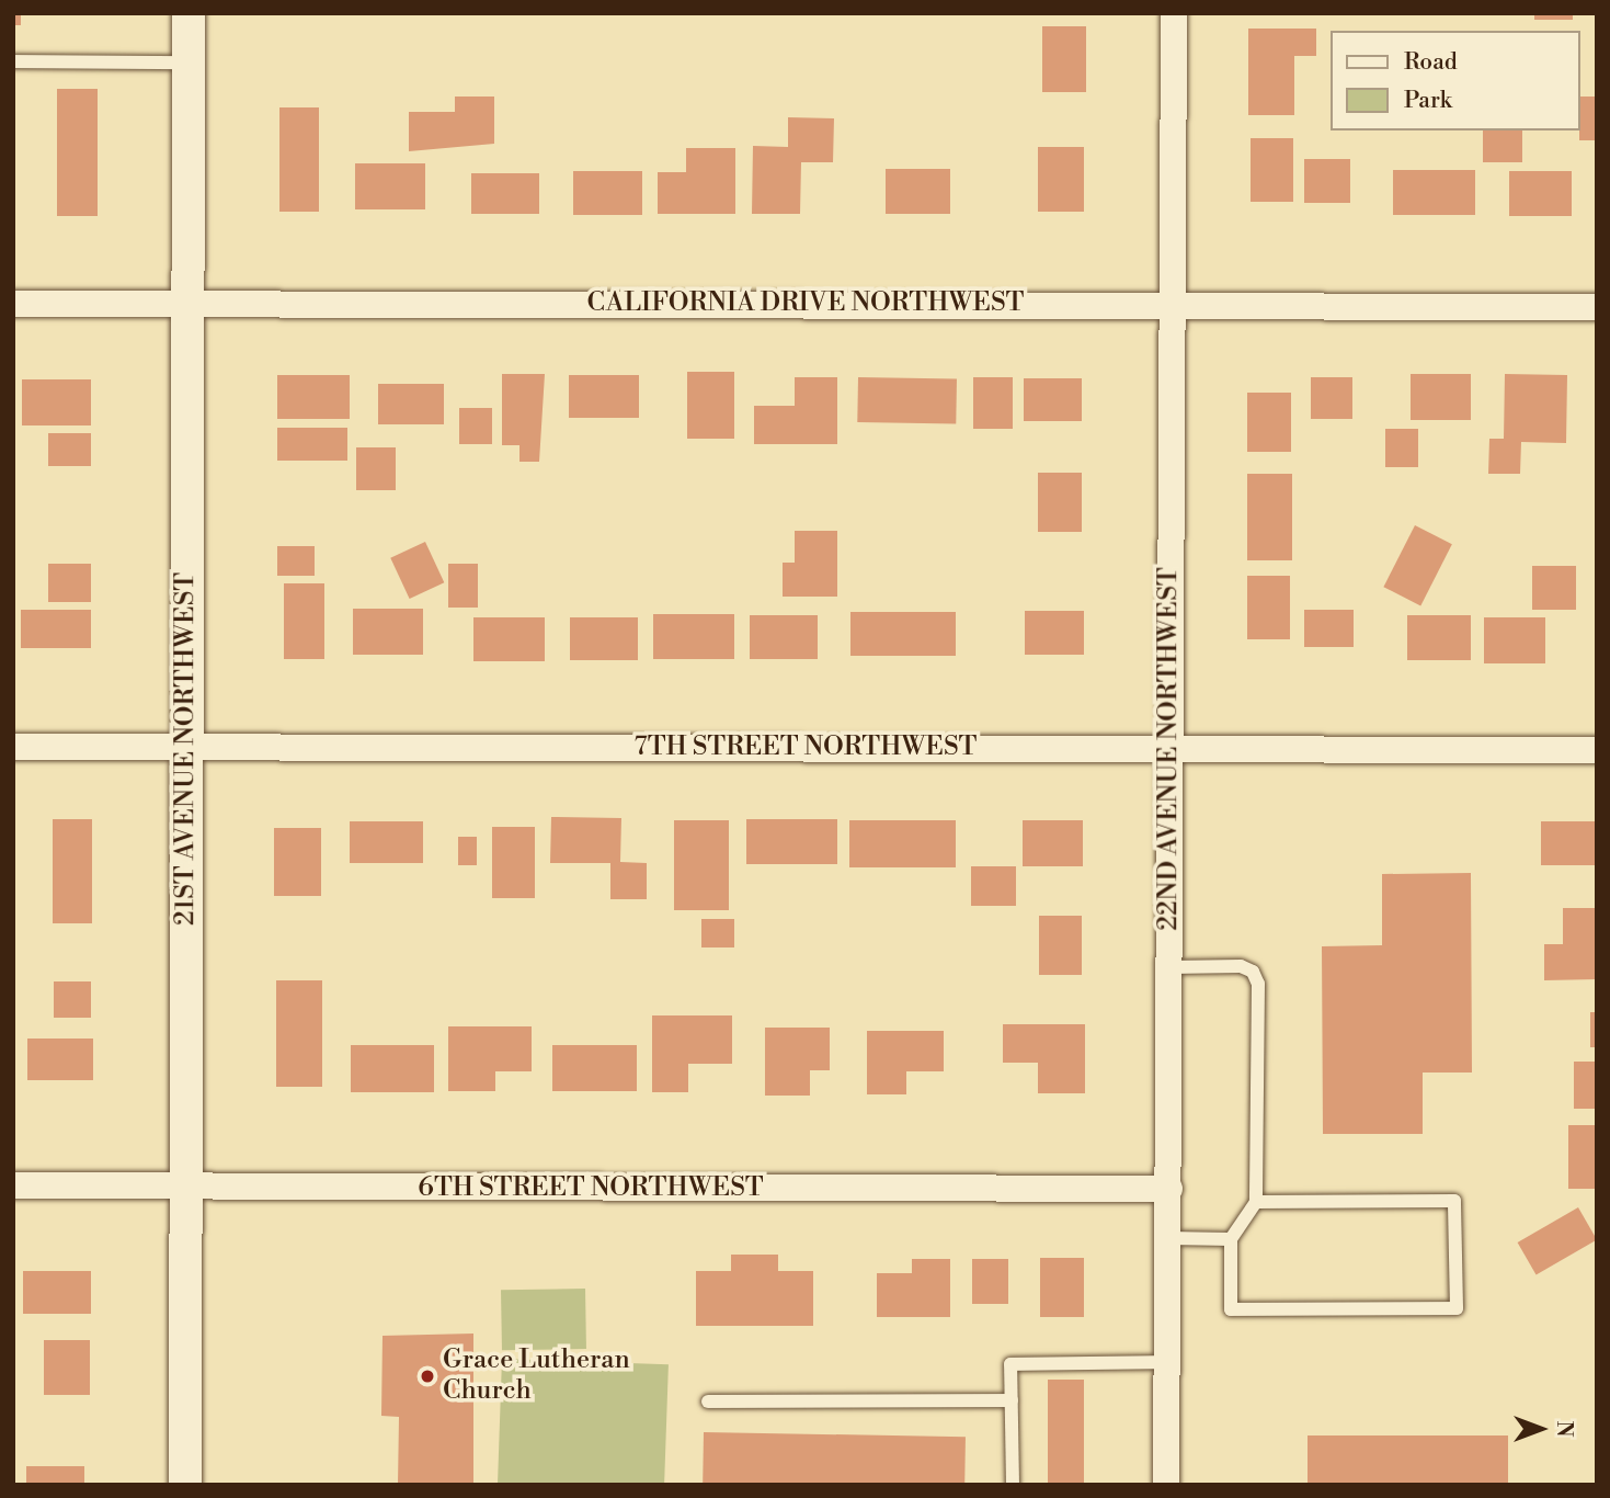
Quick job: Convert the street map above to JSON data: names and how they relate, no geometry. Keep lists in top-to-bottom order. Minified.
{"streets":{"street":["CALIFORNIA DRIVE NORTHWEST","7TH STREET NORTHWEST","21ST AVENUE NORTHWEST","22ND AVENUE NORTHWEST","6TH STREET NORTHWEST"]},"crossings":[["CALIFORNIA DRIVE NORTHWEST","21ST AVENUE NORTHWEST"],["CALIFORNIA DRIVE NORTHWEST","22ND AVENUE NORTHWEST"],["7TH STREET NORTHWEST","21ST AVENUE NORTHWEST"],["7TH STREET NORTHWEST","22ND AVENUE NORTHWEST"],["21ST AVENUE NORTHWEST","6TH STREET NORTHWEST"],["22ND AVENUE NORTHWEST","6TH STREET NORTHWEST"]],"places":["Grace Lutheran Church"],"legend":["Road","Park"],"north":"right"}
